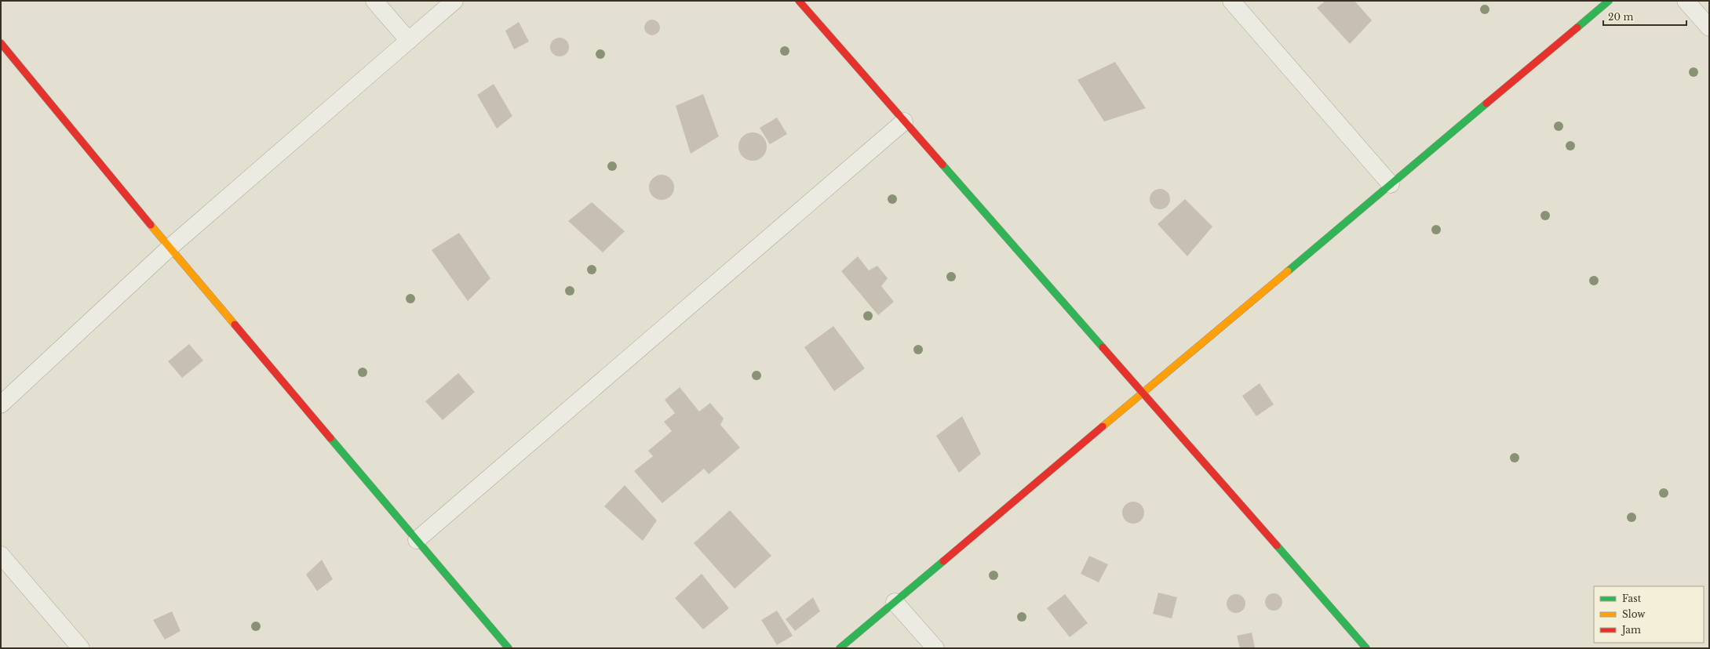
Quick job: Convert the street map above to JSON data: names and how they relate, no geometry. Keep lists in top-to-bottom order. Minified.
{"legend":["Fast","Slow","Jam"],"scale_bar":"20 m"}
